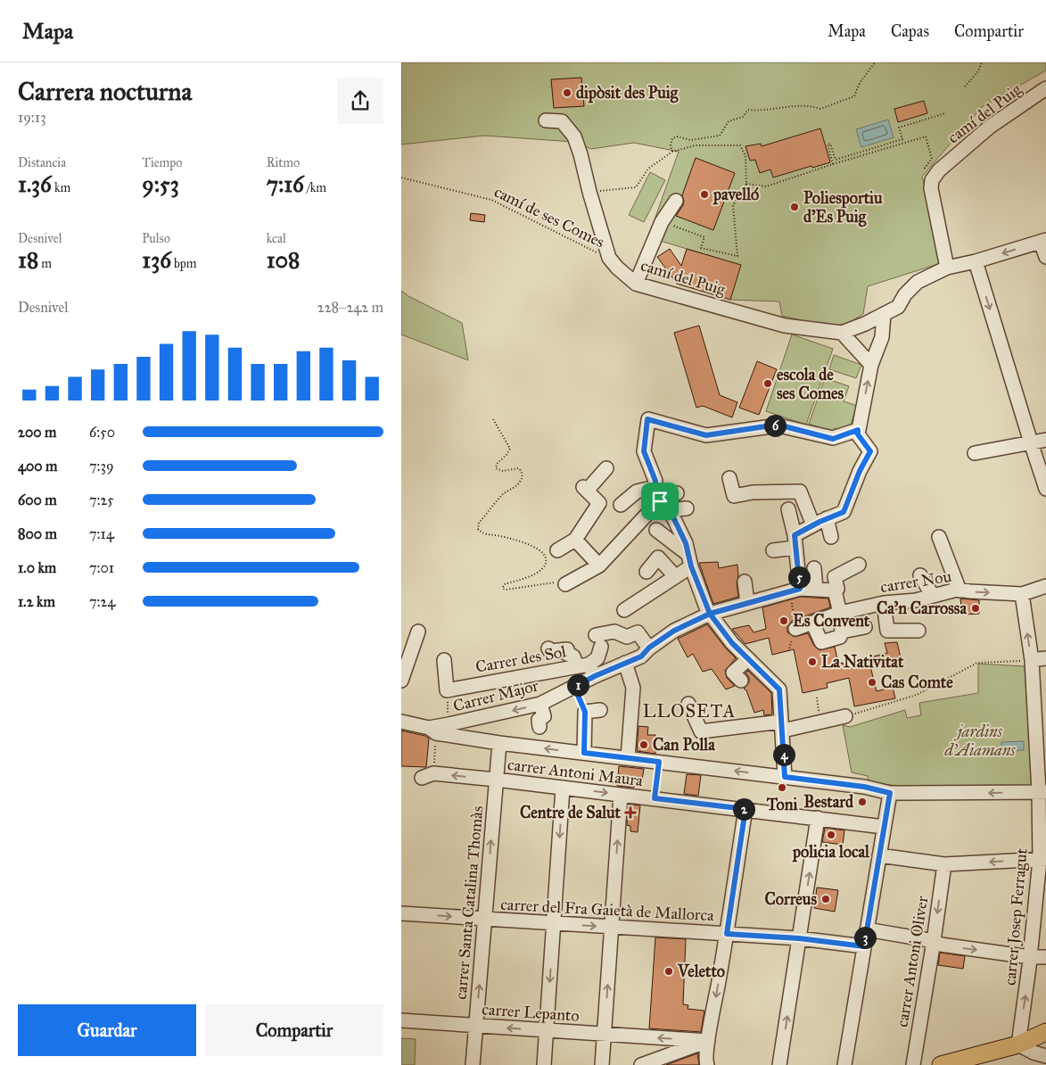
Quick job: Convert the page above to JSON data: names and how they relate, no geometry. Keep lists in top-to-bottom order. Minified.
{"streets":{"street":["camí del Puig","carrer Nou","Carrer des Sol","Carrer Major","carrer Antoni Maura","carrer Santa Catalina Thomàs","carrer del Fra Gaietà de Mallorca","carrer Josep Ferragut","carrer Antoni Oliver","carrer Lepanto"],"path":["camí de ses Comes"]},"crossings":[["camí del Puig","camí de ses Comes"],["carrer Nou","carrer Josep Ferragut"],["Carrer des Sol","Carrer Major"],["carrer Antoni Maura","carrer Santa Catalina Thomàs"],["carrer Santa Catalina Thomàs","carrer del Fra Gaietà de Mallorca"],["carrer Santa Catalina Thomàs","carrer Lepanto"]],"districts":["LLOSETA"],"parks":["jardins d'Aiamans"],"places":{"other":["dipòsit des Puig","pavelló","Poliesportiu d'Es Puig","escola de ses Comes","Ca'n Carrossa","Es Convent","La Nativitat","Cas Comte","Can Polla","Toni","Bestard","policia local","Correus","Veletto"],"health":["Centre de Salut"]},"page":{"header":"Mapa","nav":["Mapa","Capas","Compartir"],"heading":["Carrera nocturna","19:13"],"stats":[["Distancia","1.36 km"],["Tiempo","9:53"],["Ritmo","7:16 /km"],["Desnivel","18 m"],["Pulso","136 bpm"],["kcal","108"]],"chart":["Desnivel","228–242 m"],"list":[{"name":"200 m","note":"6:50"},{"name":"400 m","note":"7:39"},{"name":"600 m","note":"7:25"},{"name":"800 m","note":"7:14"},{"name":"1.0 km","note":"7:01"},{"name":"1.2 km","note":"7:24"}],"pins":["6","5","1","4","2","3"],"buttons":["Guardar","Compartir"]}}
